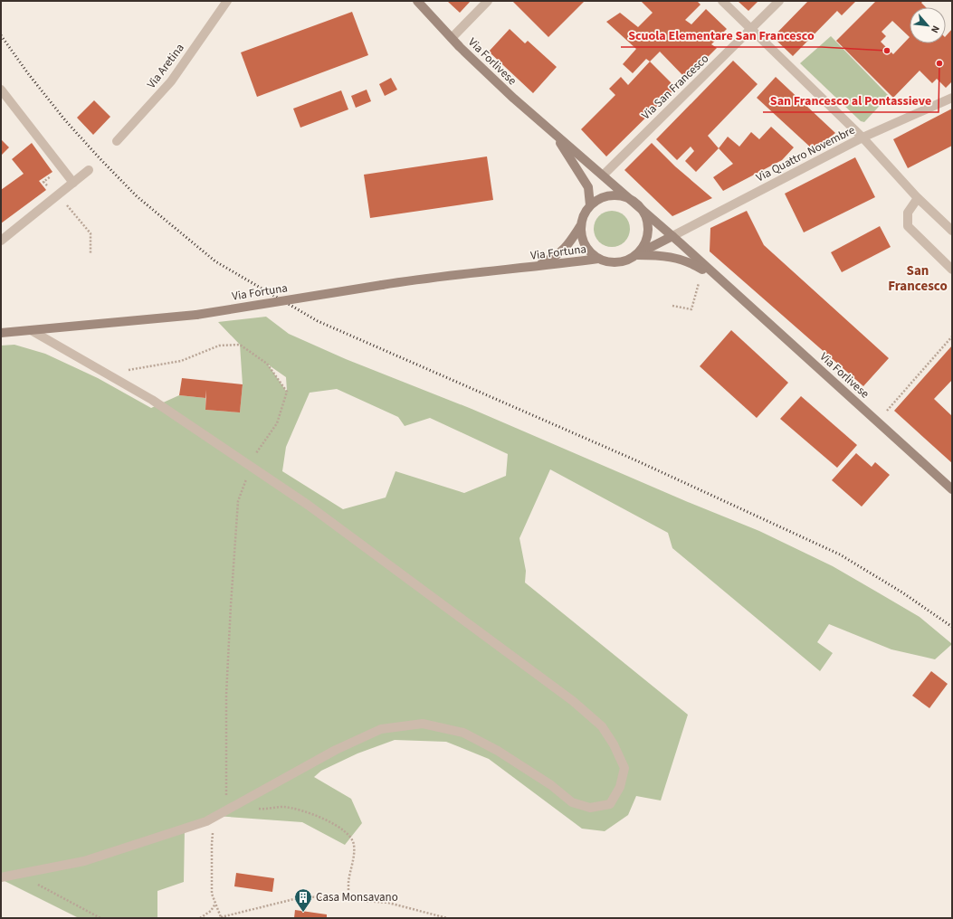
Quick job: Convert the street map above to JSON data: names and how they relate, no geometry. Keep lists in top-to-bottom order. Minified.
{"streets":{"street":["Via Forlivese","Via Aretina","Via San Francesco","Via Quattro Novembre","Via Fortuna"]},"crossings":[["Via Forlivese","Via San Francesco"],["Via Forlivese","Via Quattro Novembre"],["Via Forlivese","Via Fortuna"]],"districts":["San Francesco"],"places":{"other":["Scuola Elementare San Francesco","San Francesco al Pontassieve"],"building":["Casa Monsavano"]},"north":"bottom right"}
